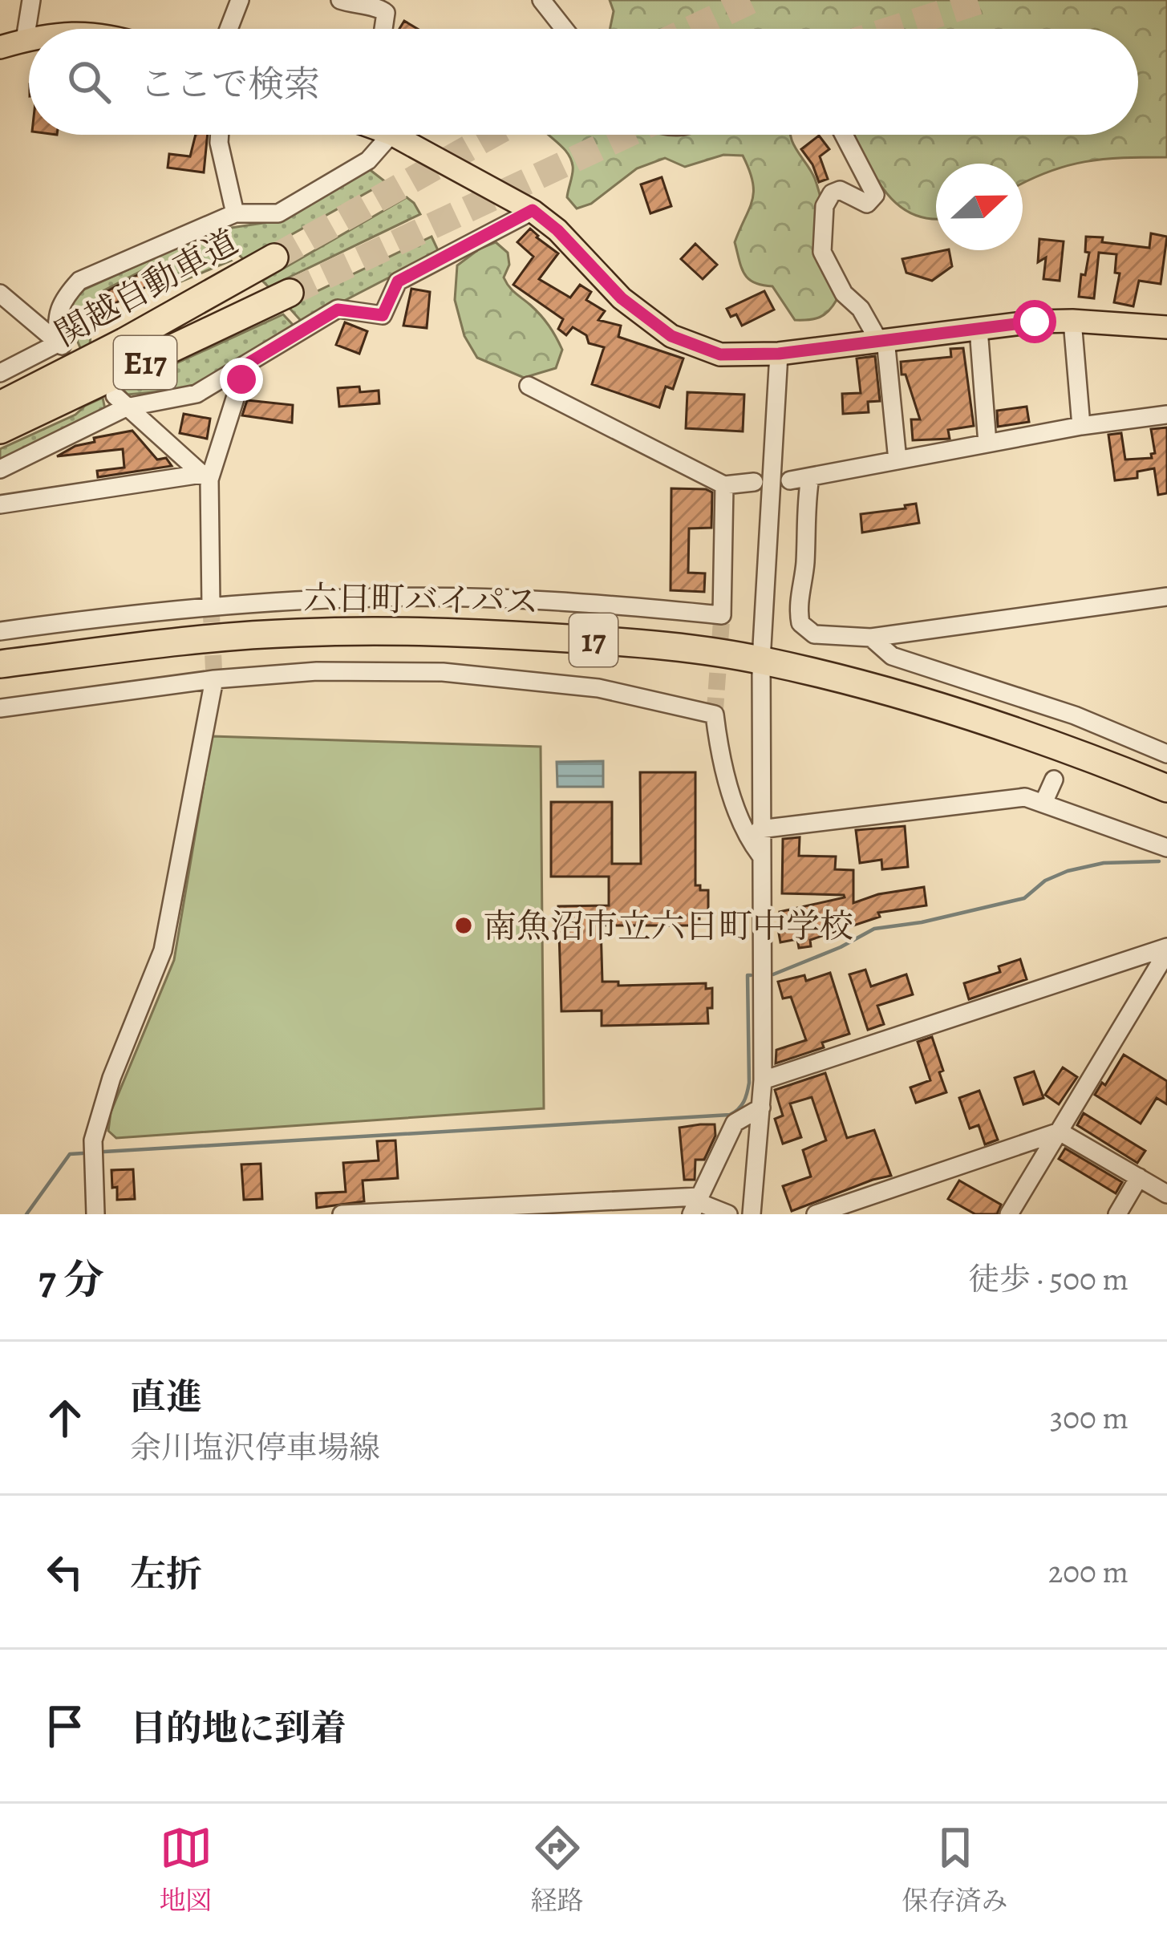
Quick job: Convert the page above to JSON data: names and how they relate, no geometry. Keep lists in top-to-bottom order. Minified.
{"streets":{"highway":["関越自動車道","E17","六日町バイパス","17"]},"places":["南魚沼市立六日町中学校"],"north":"right","page":{"search":"ここで検索","heading":["7 分","徒歩 · 500 m"],"list":[["直進","余川塩沢停車場線","300 m"],["左折","200 m"],"目的地に到着"],"nav":["地図","経路","保存済み"]}}
